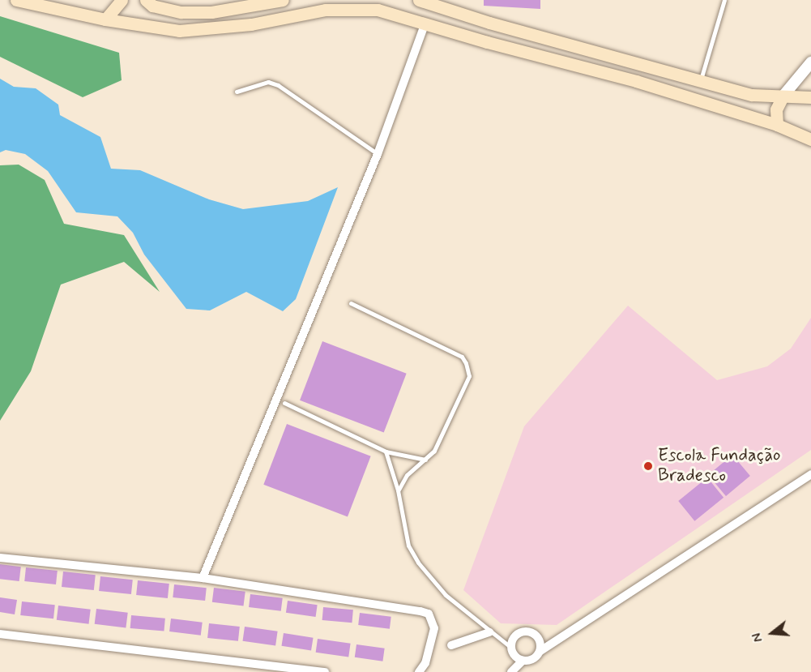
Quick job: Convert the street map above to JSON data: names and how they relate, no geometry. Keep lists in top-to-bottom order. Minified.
{"places":["Escola Fundação Bradesco"],"north":"left"}
